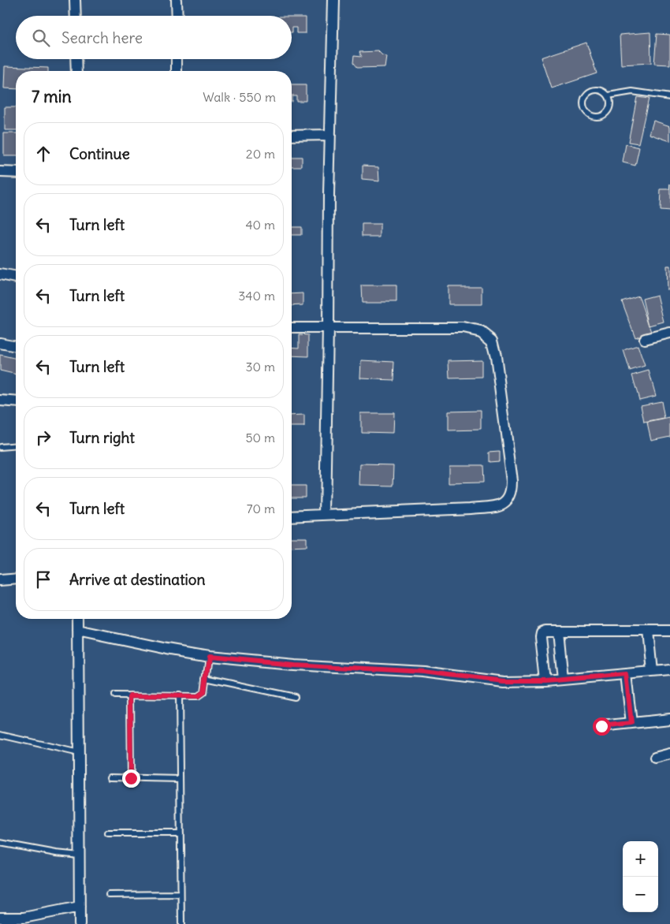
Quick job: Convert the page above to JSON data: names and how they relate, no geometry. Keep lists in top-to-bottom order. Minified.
{"page":{"search":"Search here","heading":["7 min","Walk · 550 m"],"list":[["Continue","20 m"],["Turn left","40 m"],["Turn left","340 m"],["Turn left","30 m"],["Turn right","50 m"],["Turn left","70 m"],"Arrive at destination"],"map_buttons":["+","−"]}}
